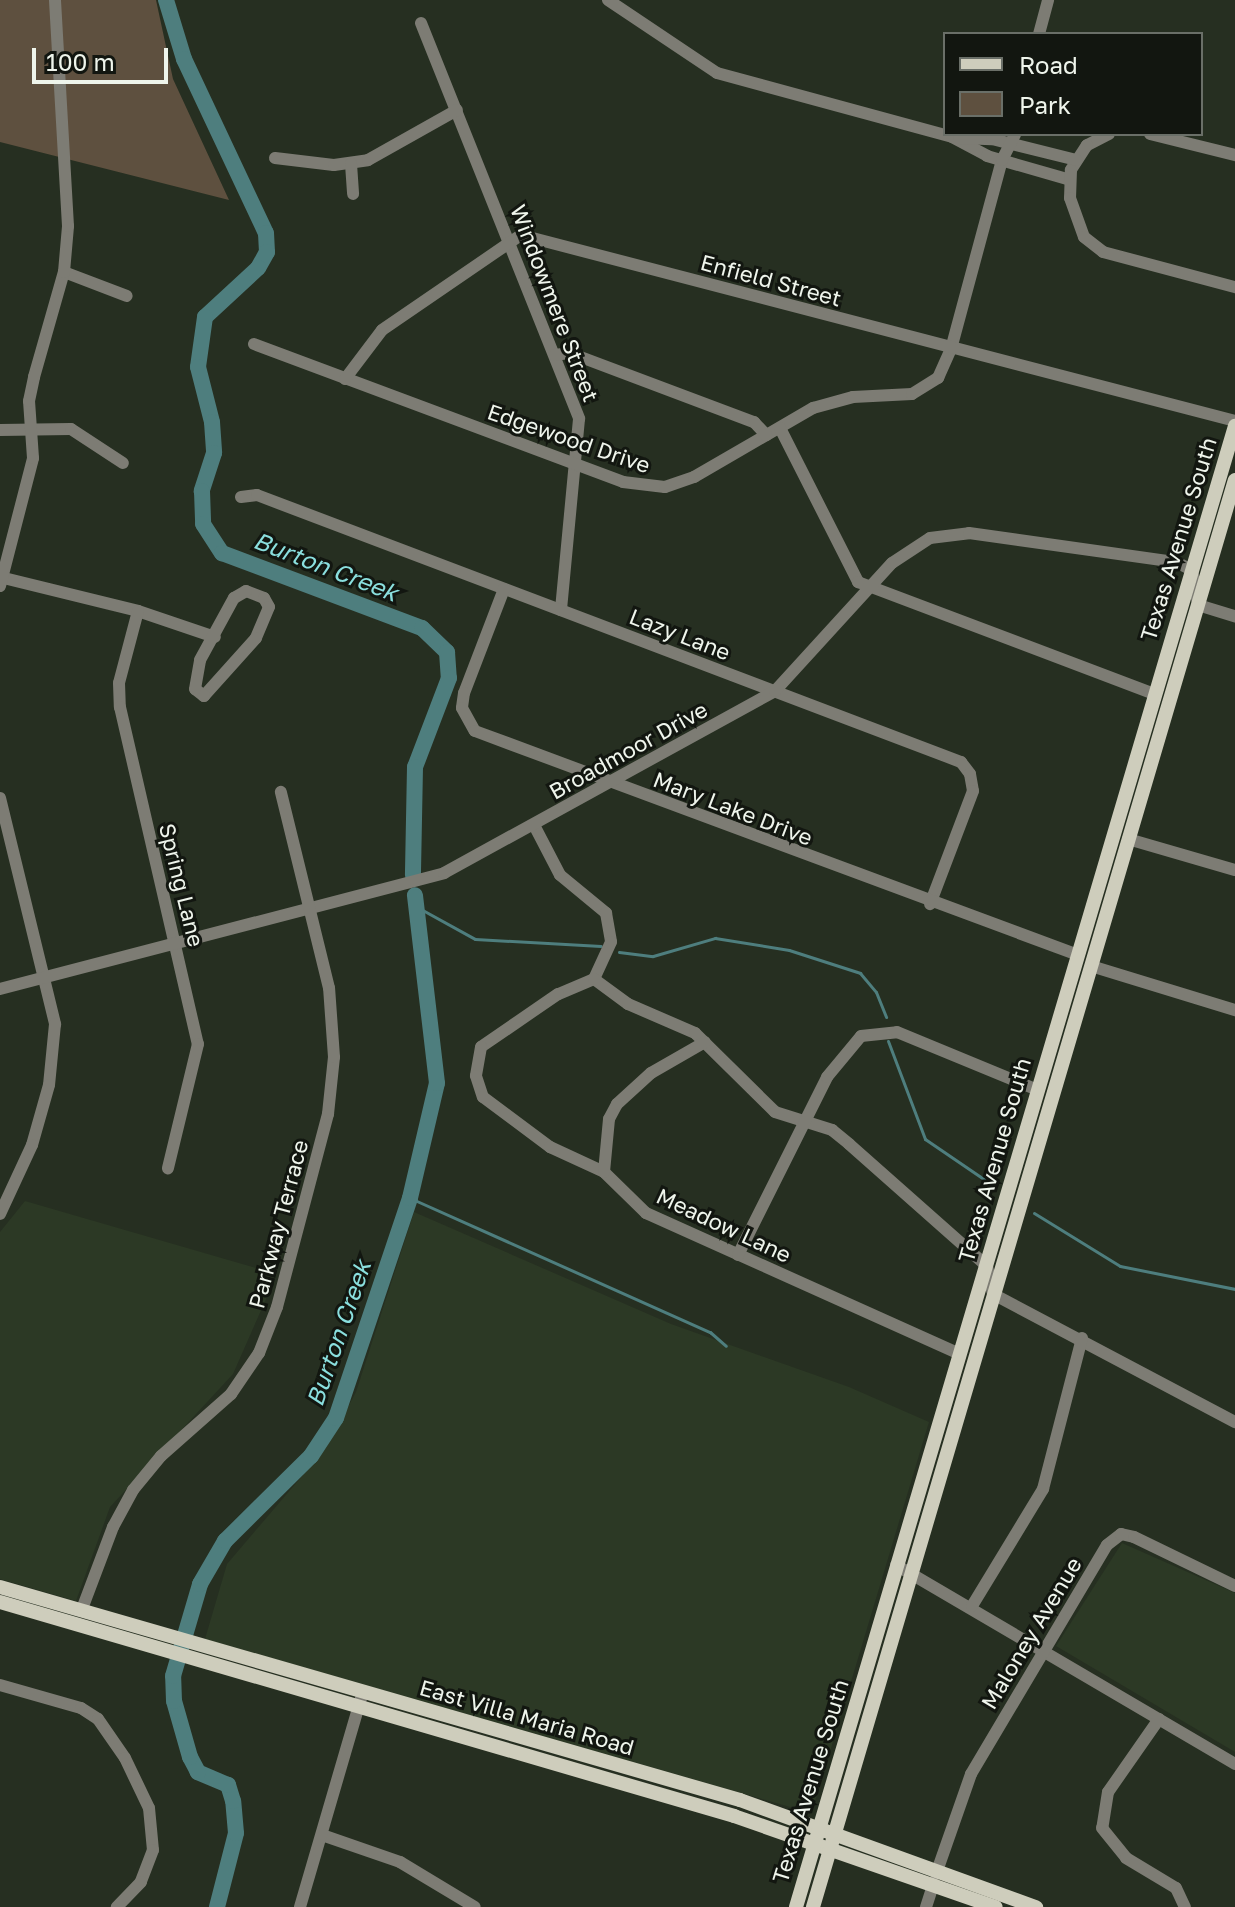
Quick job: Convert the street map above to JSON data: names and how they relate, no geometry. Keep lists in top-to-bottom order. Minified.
{"streets":{"main road":["Texas Avenue South","East Villa Maria Road"],"street":["Enfield Street","Windowmere Street","Edgewood Drive","Lazy Lane","Broadmoor Drive","Mary Lake Drive","Spring Lane","Parkway Terrace","Meadow Lane","Maloney Avenue"]},"crossings":[["Enfield Street","Windowmere Street"],["Enfield Street","Edgewood Drive"],["Enfield Street","Texas Avenue South"],["Windowmere Street","Edgewood Drive"],["Windowmere Street","Lazy Lane"],["Texas Avenue South","Broadmoor Drive"],["Texas Avenue South","Mary Lake Drive"],["Texas Avenue South","Meadow Lane"],["Texas Avenue South","East Villa Maria Road"],["Lazy Lane","Broadmoor Drive"],["Lazy Lane","Mary Lake Drive"],["Broadmoor Drive","Mary Lake Drive"],["Broadmoor Drive","Spring Lane"],["Broadmoor Drive","Parkway Terrace"],["Parkway Terrace","East Villa Maria Road"],["Maloney Avenue","East Villa Maria Road"]],"water":["Burton Creek"],"legend":["Road","Park"],"scale_bar":"100 m"}
